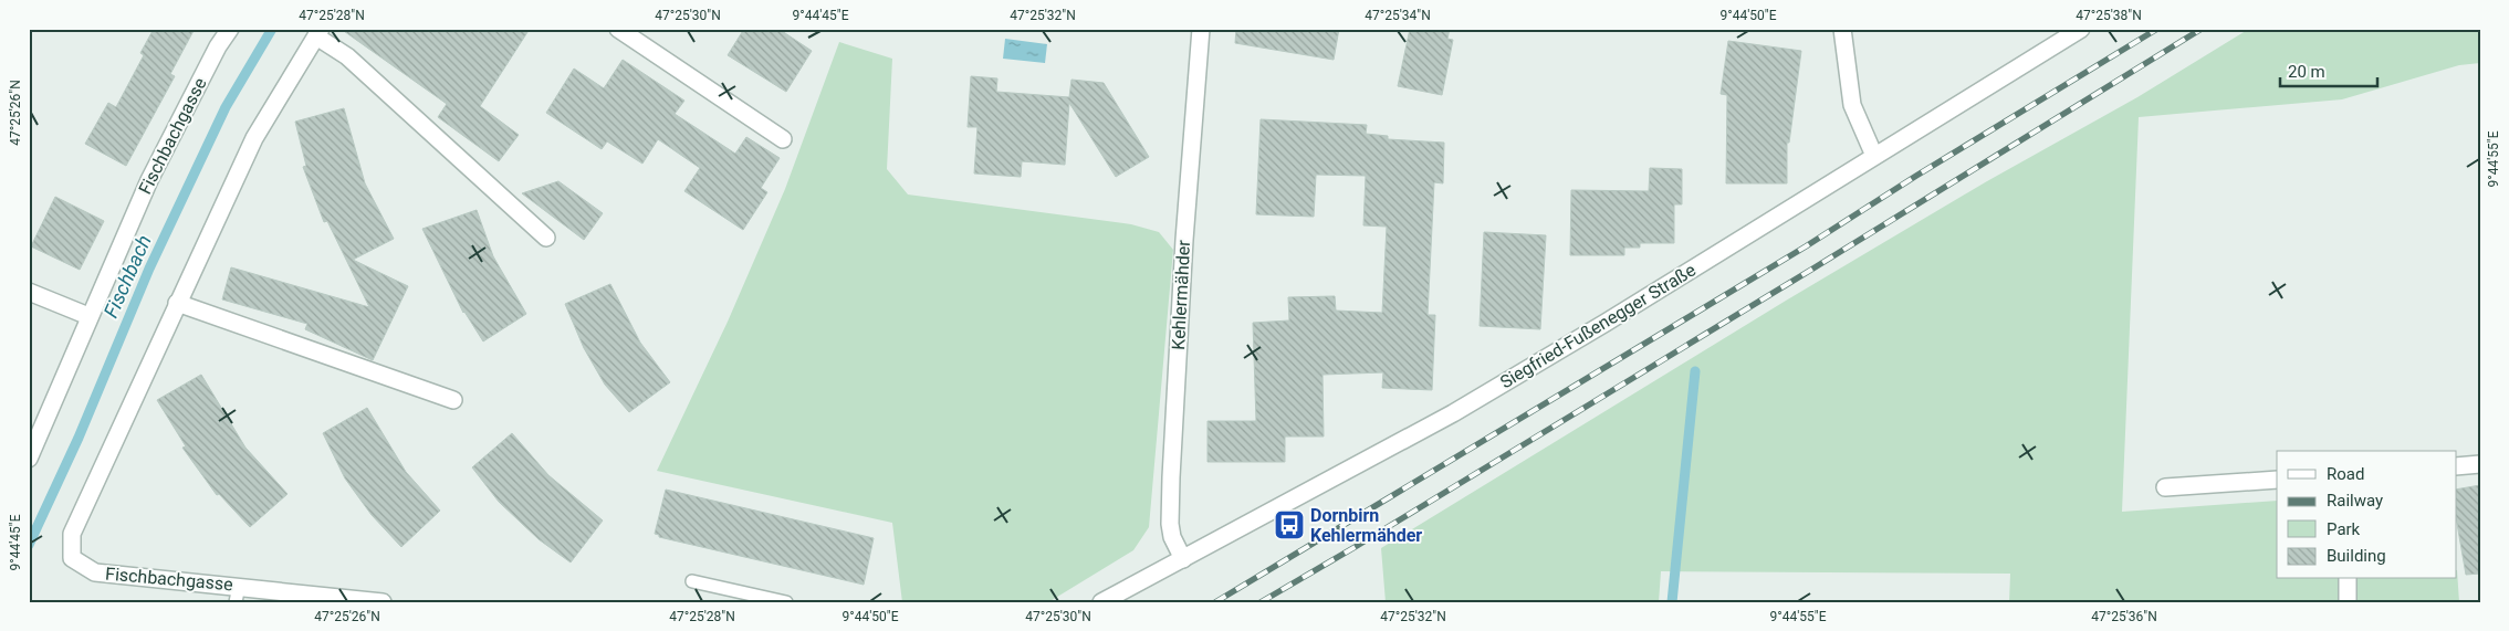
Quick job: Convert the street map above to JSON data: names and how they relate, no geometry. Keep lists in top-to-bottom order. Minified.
{"streets":{"street":["Fischbachgasse","Kehlermähder","Siegfried-Fußenegger Straße"]},"crossings":[["Kehlermähder","Siegfried-Fußenegger Straße"]],"water":["Fischbach"],"places":{"bus stop":["Dornbirn Kehlermähder"]},"legend":["Road","Railway","Park","Building"],"scale_bar":"20 m","coordinates":["47°25'28\"N","47°25'30\"N","9°44'45\"E","47°25'32\"N","47°25'34\"N","9°44'50\"E","47°25'38\"N","47°25'26\"N","9°44'55\"E","47°25'36\"N"]}
